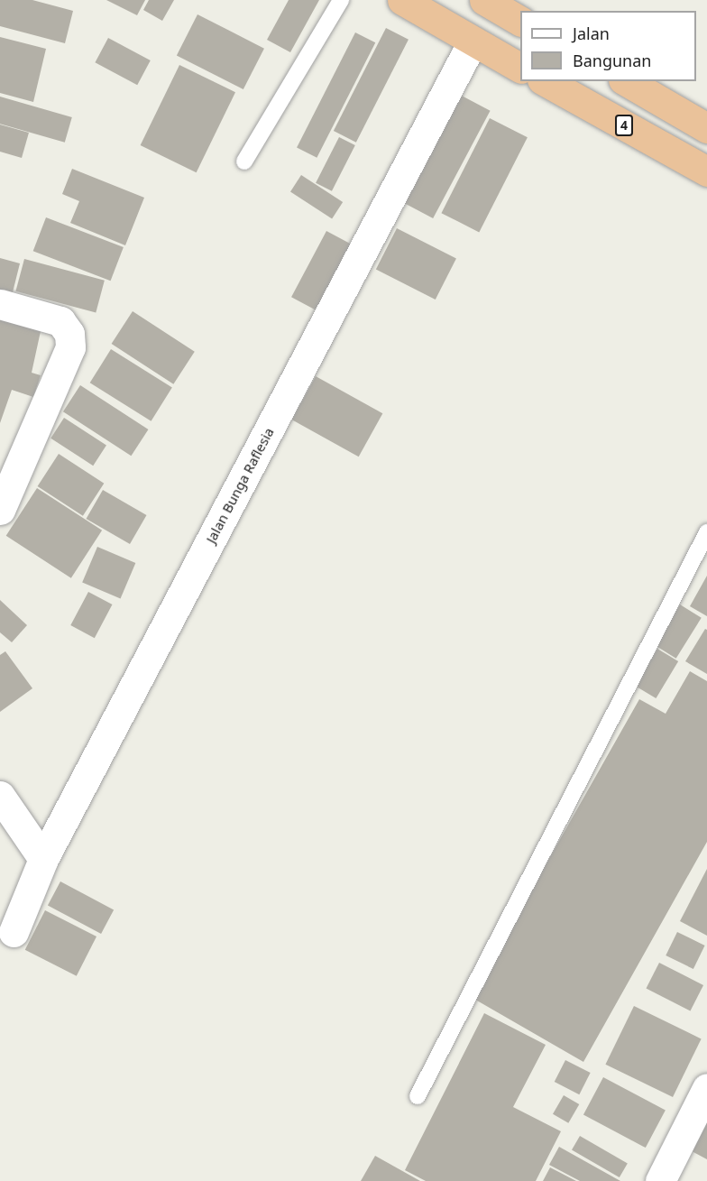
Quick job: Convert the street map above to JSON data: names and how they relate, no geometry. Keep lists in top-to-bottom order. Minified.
{"streets":{"highway":["4"],"street":["Jalan Bunga Raflesia"]},"legend":["Jalan","Bangunan"]}
